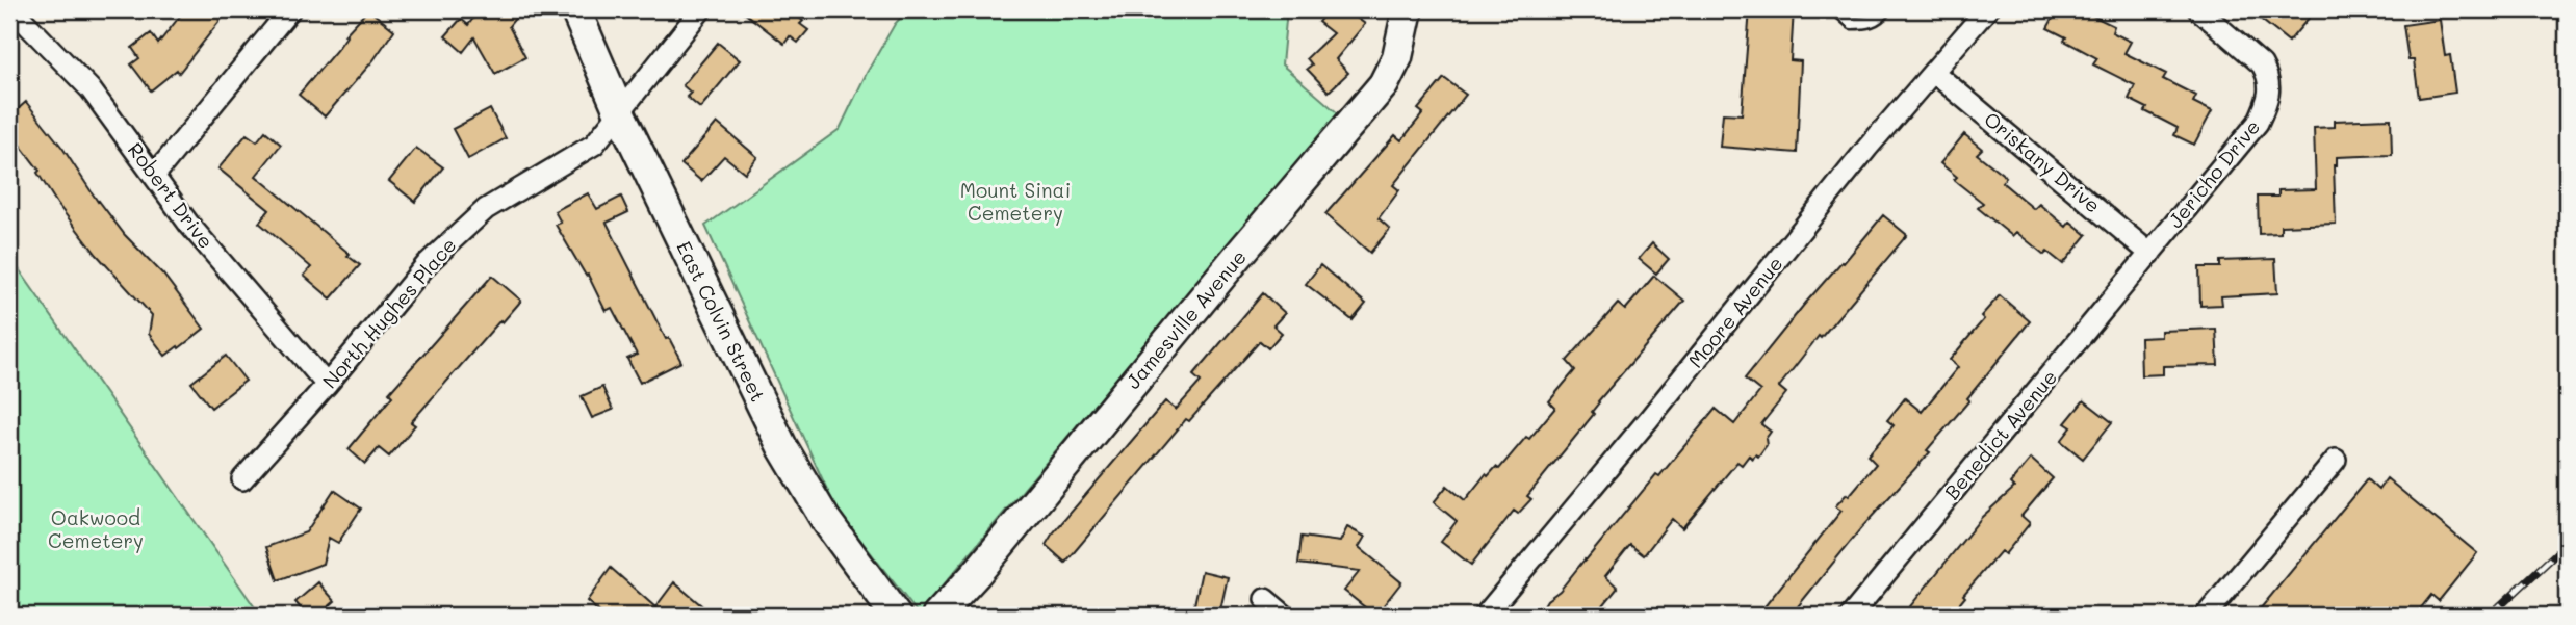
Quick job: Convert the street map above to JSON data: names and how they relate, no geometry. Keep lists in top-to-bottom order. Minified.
{"streets":{"street":["Oriskany Drive","Jericho Drive","Robert Drive","Moore Avenue","North Hughes Place","Jamesville Avenue","East Colvin Street","Benedict Avenue"]},"crossings":[["Oriskany Drive","Jericho Drive"],["Oriskany Drive","Moore Avenue"],["Oriskany Drive","Benedict Avenue"],["Jericho Drive","Benedict Avenue"],["Robert Drive","North Hughes Place"],["North Hughes Place","East Colvin Street"]],"parks":["Mount Sinai Cemetery","Oakwood Cemetery"]}
